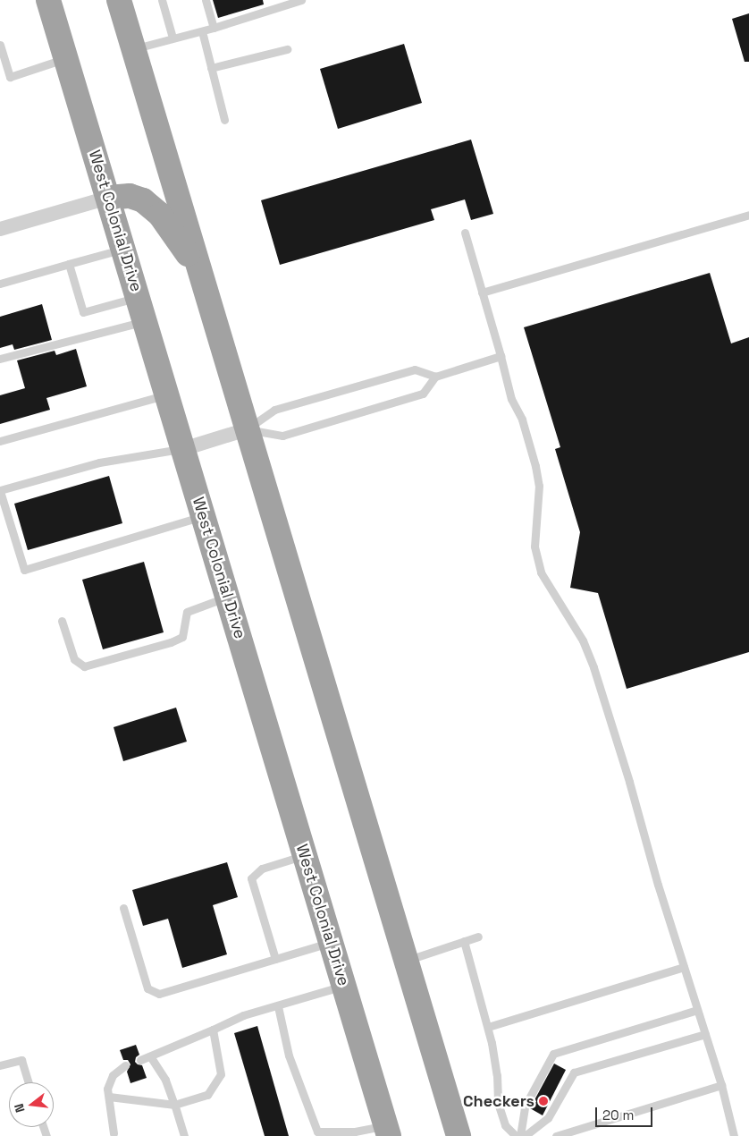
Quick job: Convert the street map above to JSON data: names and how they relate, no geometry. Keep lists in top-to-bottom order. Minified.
{"streets":{"highway":["West Colonial Drive"]},"places":["Checkers"],"scale_bar":"20 m","north":"left"}
